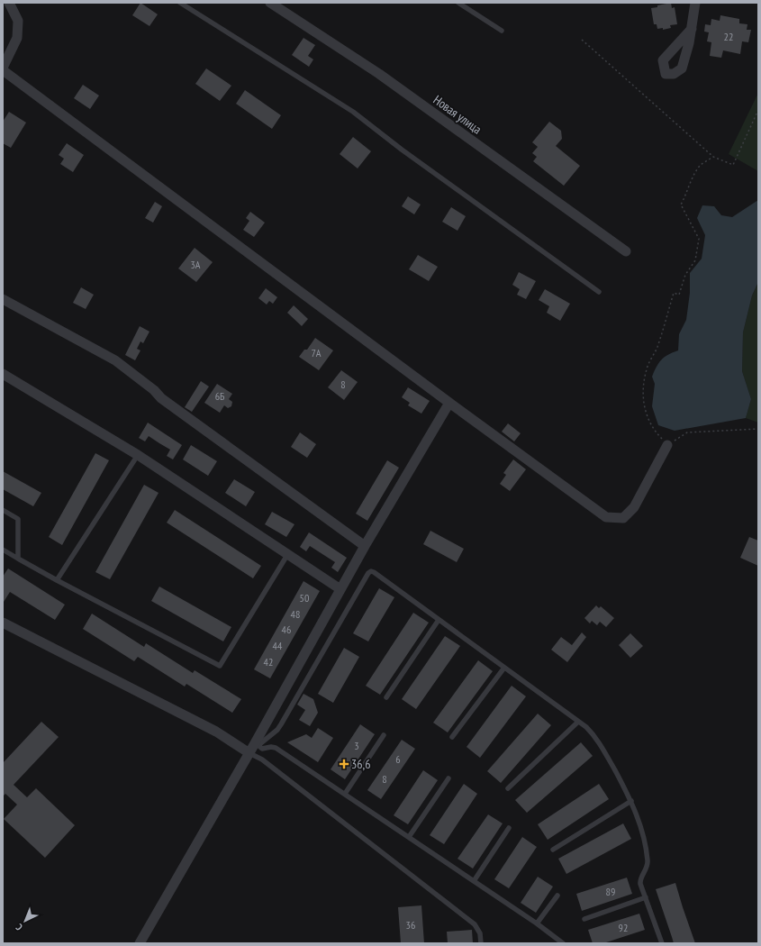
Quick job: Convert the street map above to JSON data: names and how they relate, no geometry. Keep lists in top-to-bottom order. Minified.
{"streets":{"street":["Новая улица"]},"places":{"health":["36,6"]},"house_numbers":["22","3А","7А","8","6Б","50","48","46","44","42","3","6","8","89","36","92"],"north":"bottom left"}
